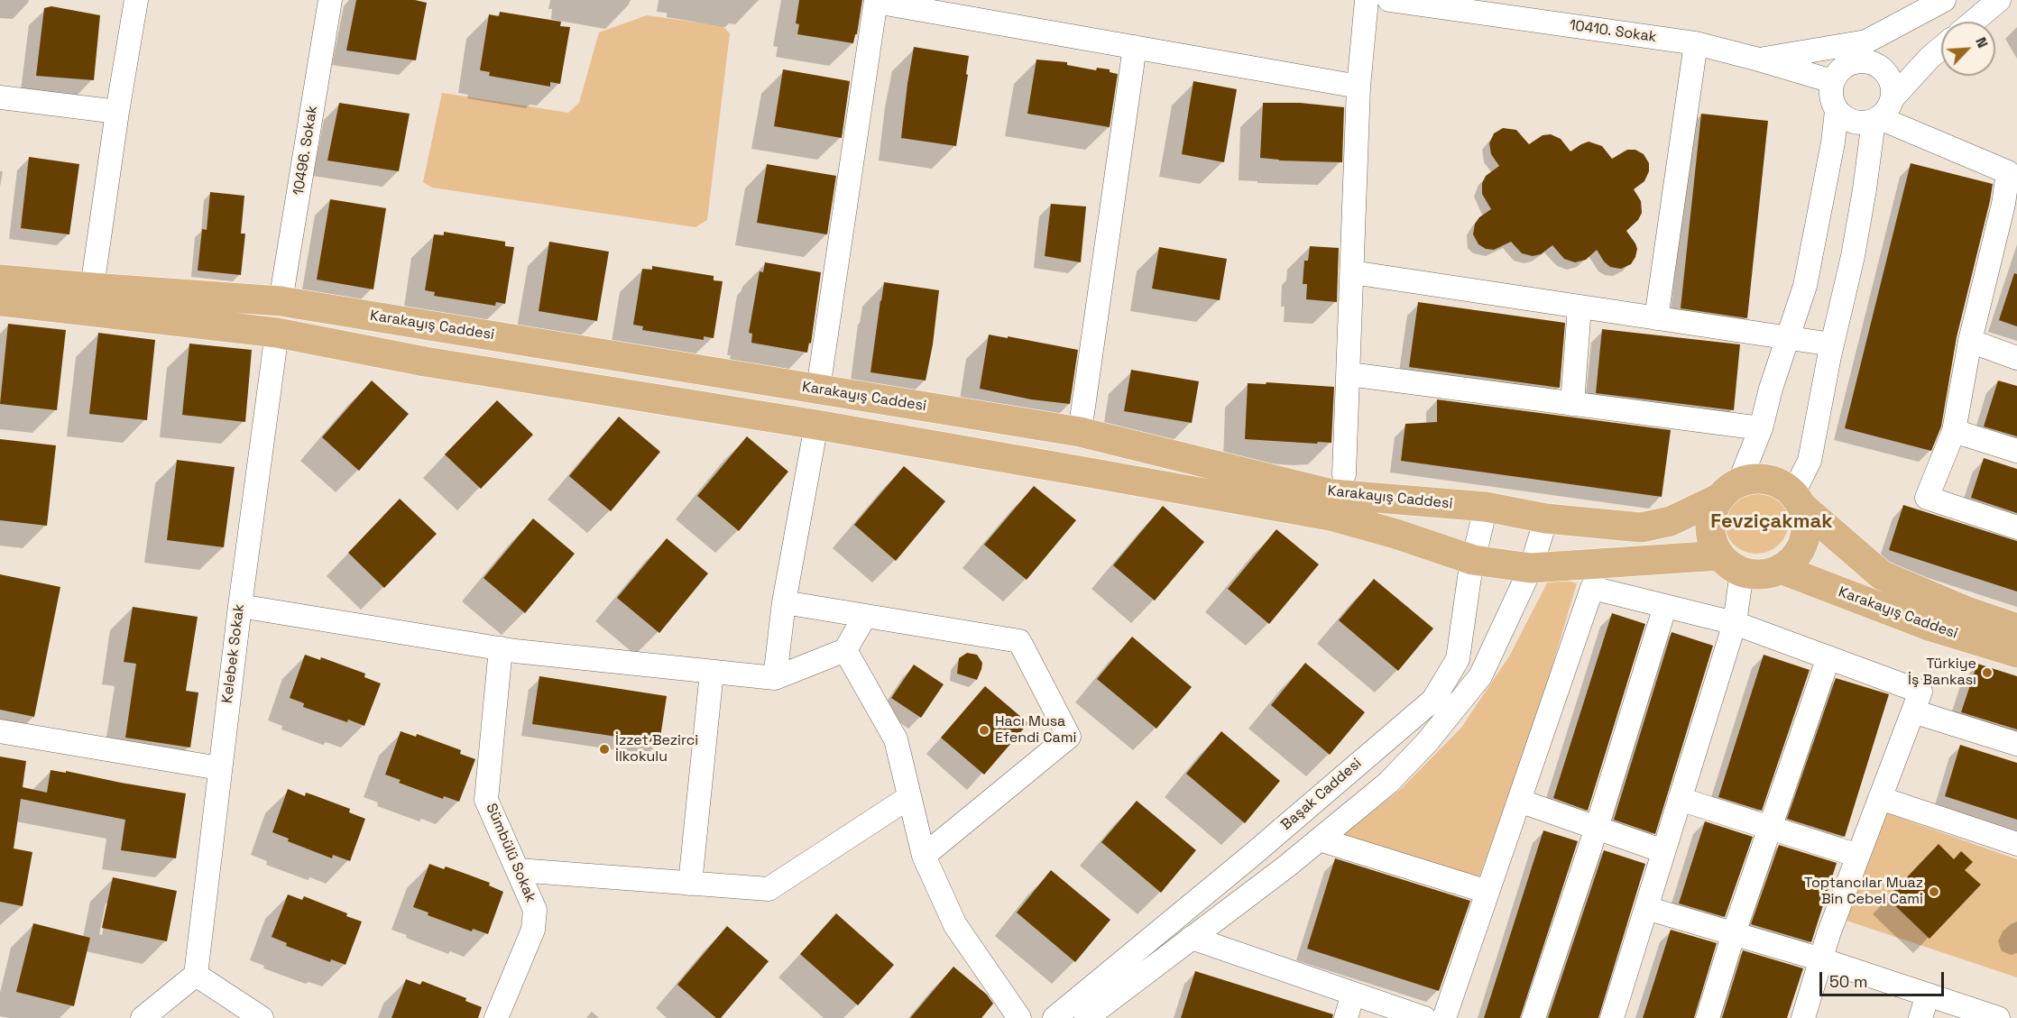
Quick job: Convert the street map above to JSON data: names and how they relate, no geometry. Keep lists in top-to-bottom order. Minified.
{"streets":{"main road":["Karakayış Caddesi"],"street":["10410. Sokak","10496. Sokak","Kelebek Sokak","Başak Caddesi","Sümbülü Sokak"]},"crossings":[["10496. Sokak","Karakayış Caddesi"],["Karakayış Caddesi","Kelebek Sokak"],["Karakayış Caddesi","Başak Caddesi"]],"districts":["Fevziçakmak"],"places":["Türkiye İş Bankası","Hacı Musa Efendi Cami","İzzet Bezirci İlkokulu","Toptancılar Muaz Bin Cebel Cami"],"scale_bar":"50 m","north":"top right"}
